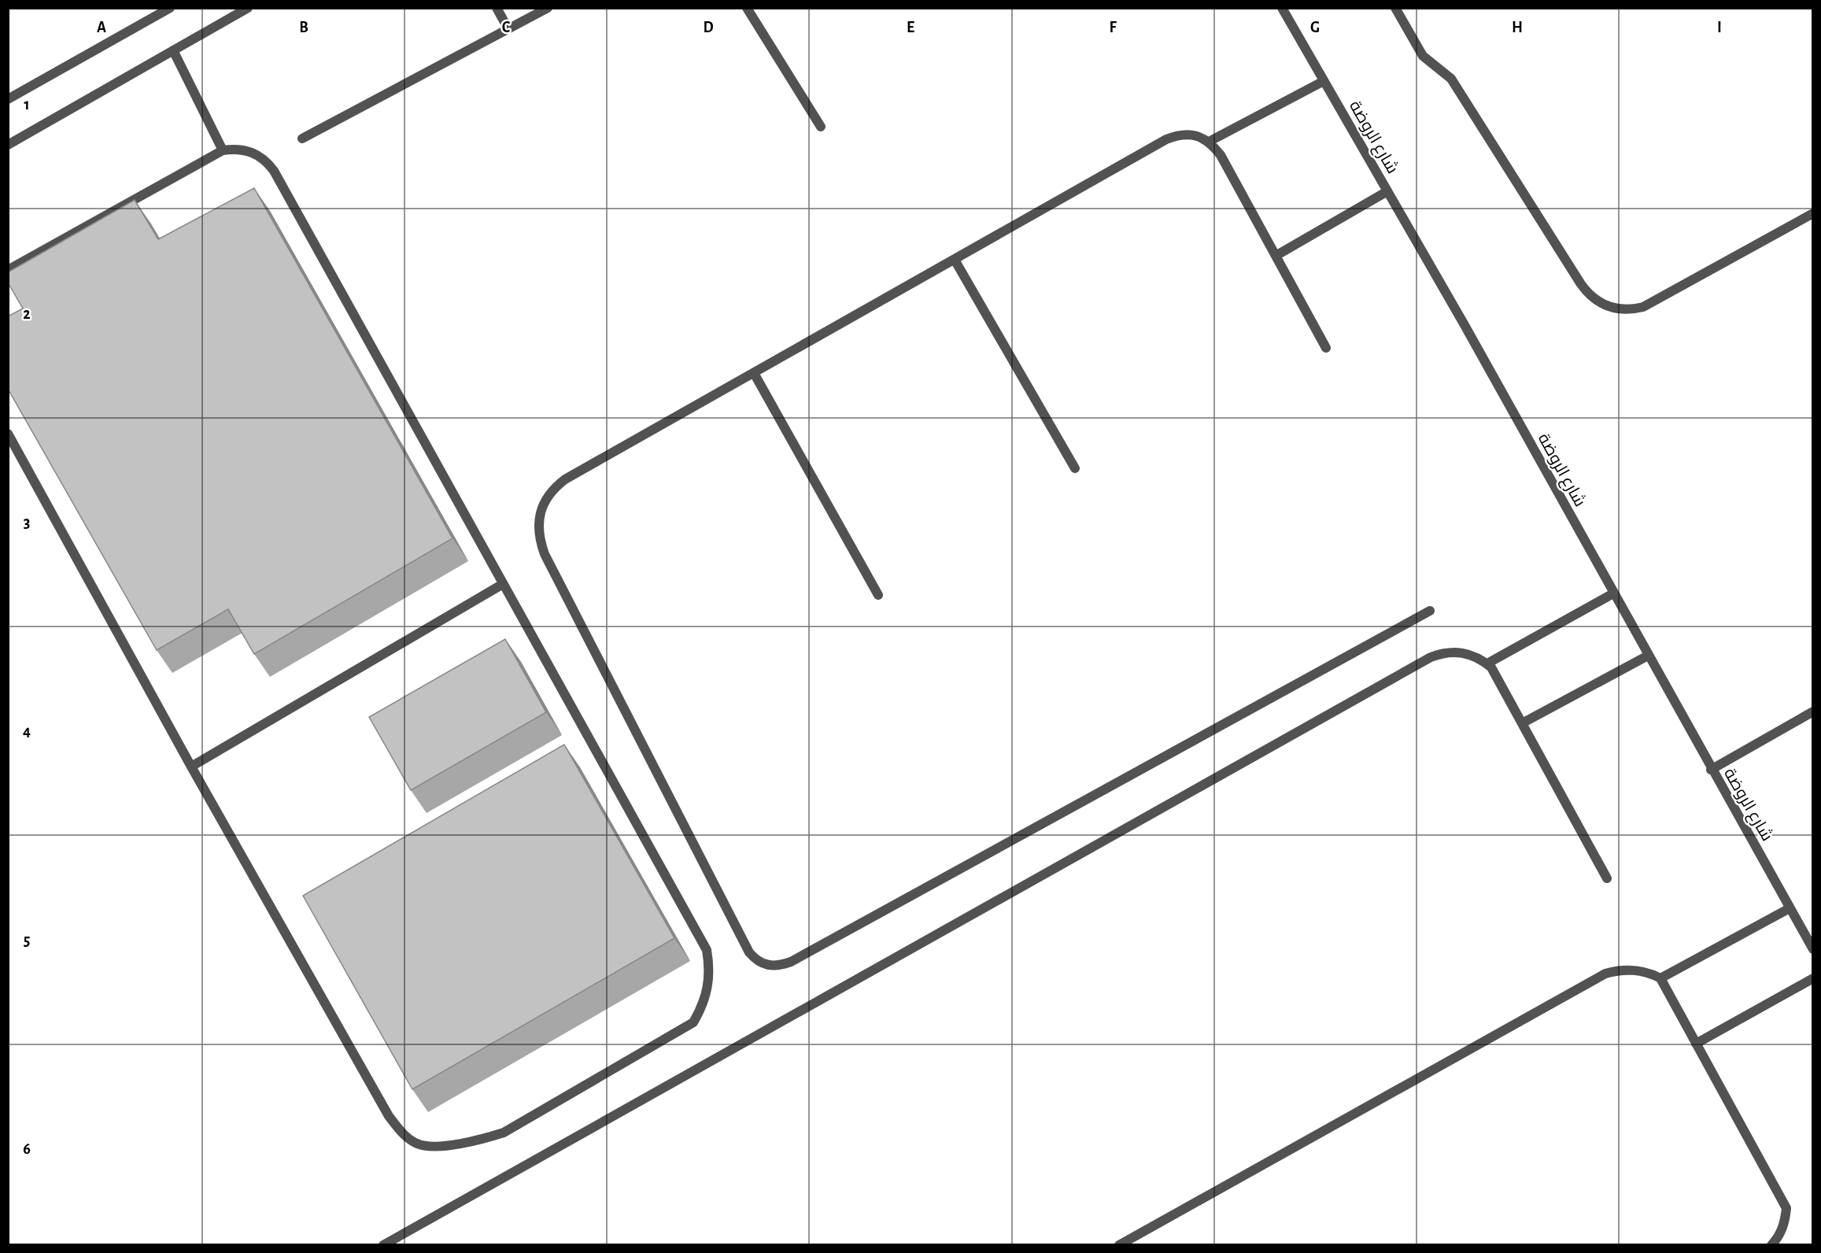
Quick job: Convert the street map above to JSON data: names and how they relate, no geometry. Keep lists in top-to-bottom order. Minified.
{"streets":{"street":["شارع الروضة"]},"grid":{"columns":["A","B","C","D","E","F","G","H","I"],"rows":["1","2","3","4","5","6"]}}
